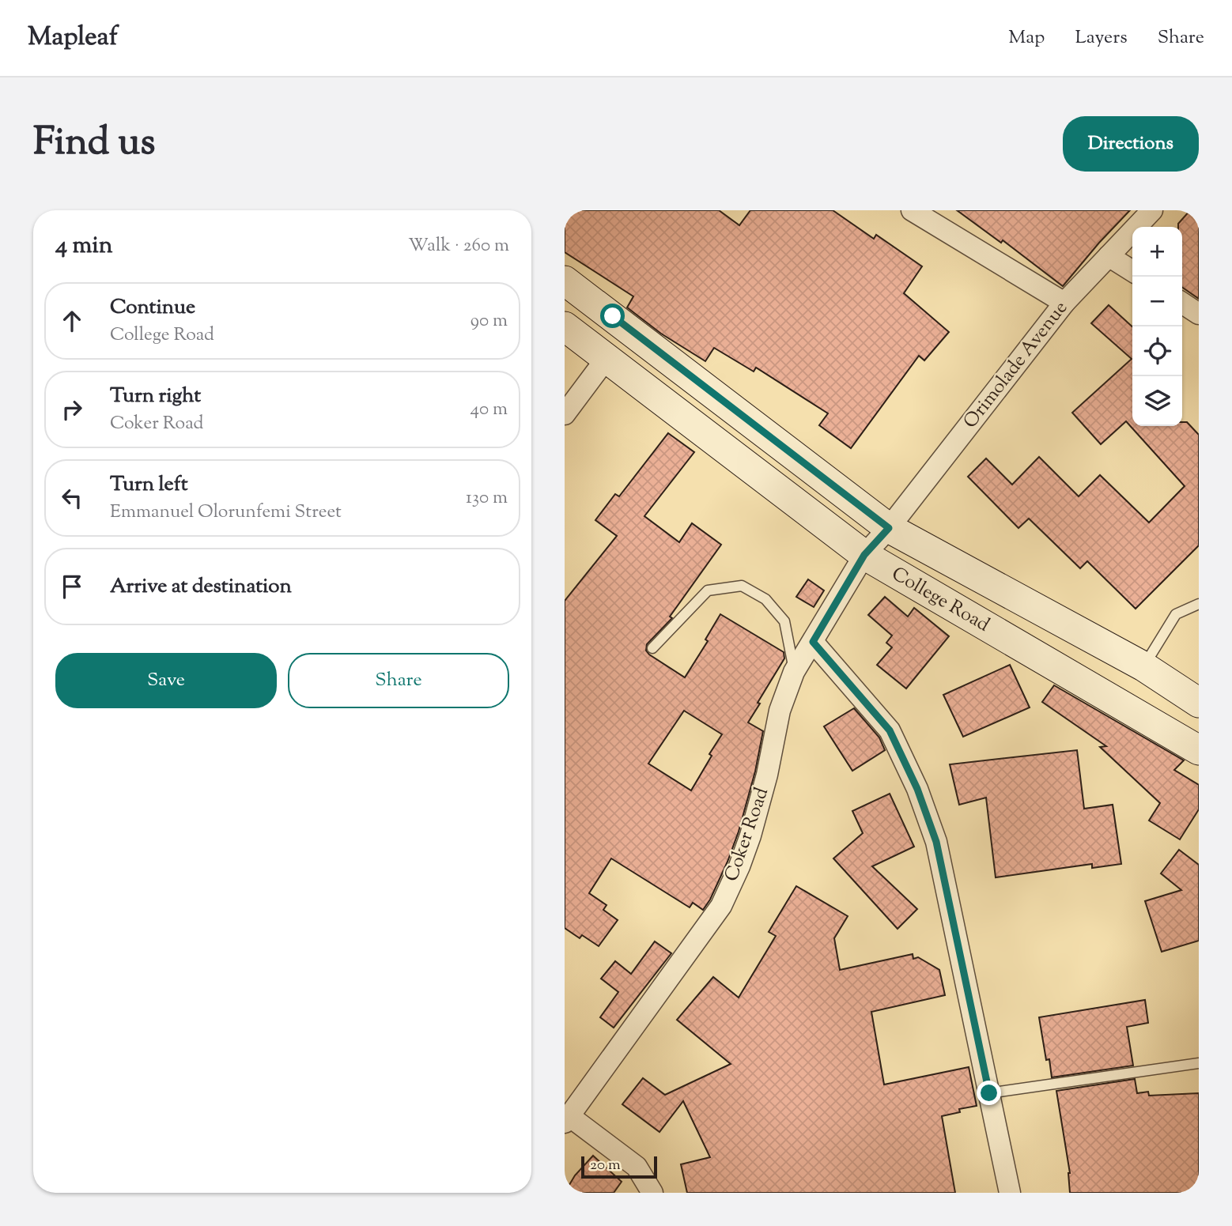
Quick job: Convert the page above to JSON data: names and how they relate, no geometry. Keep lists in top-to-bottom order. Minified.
{"streets":{"main road":["College Road"],"street":["Orimolade Avenue","Coker Road"]},"crossings":[["Orimolade Avenue","College Road"],["Orimolade Avenue","Coker Road"],["College Road","Coker Road"]],"scale_bar":"20 m","page":{"header":"Mapleaf","nav":["Map","Layers","Share"],"title":"Find us","buttons":["Directions",["Save","Share"]],"heading":["4 min","Walk · 260 m"],"map_buttons":["+","−"],"list":[["Continue","College Road","90 m"],["Turn right","Coker Road","40 m"],["Turn left","Emmanuel Olorunfemi Street","130 m"],"Arrive at destination"],"scale":"20 m"}}
